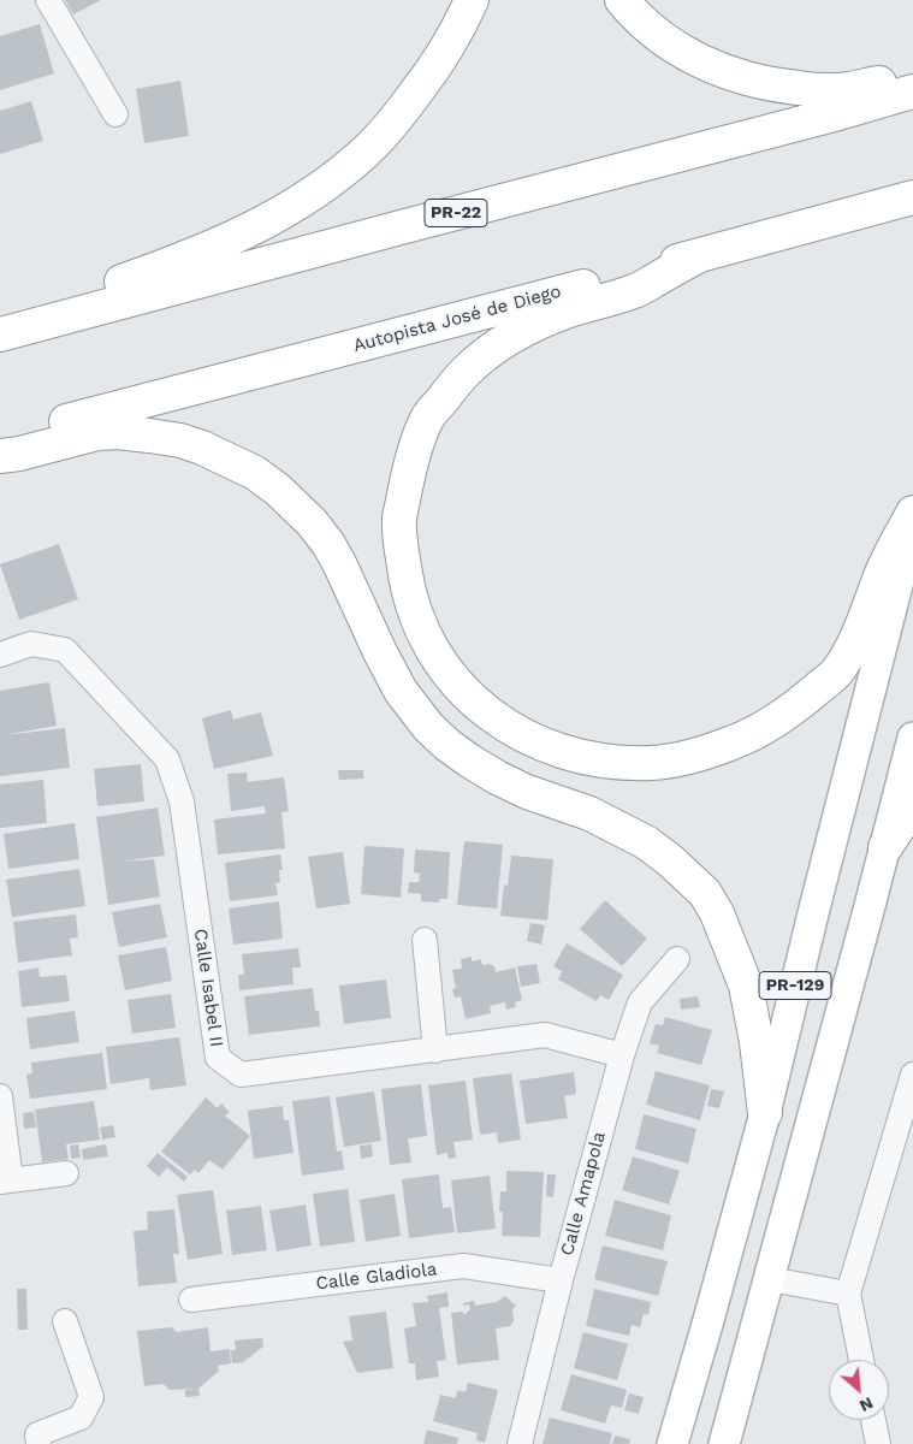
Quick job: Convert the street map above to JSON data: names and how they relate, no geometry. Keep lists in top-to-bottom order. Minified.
{"streets":{"highway":["PR-22","Autopista José de Diego"],"main road":["PR-129"],"street":["Calle Isabel II","Calle Amapola","Calle Gladiola"]},"crossings":[["Calle Isabel II","Calle Amapola"],["Calle Amapola","Calle Gladiola"]],"north":"bottom right"}
